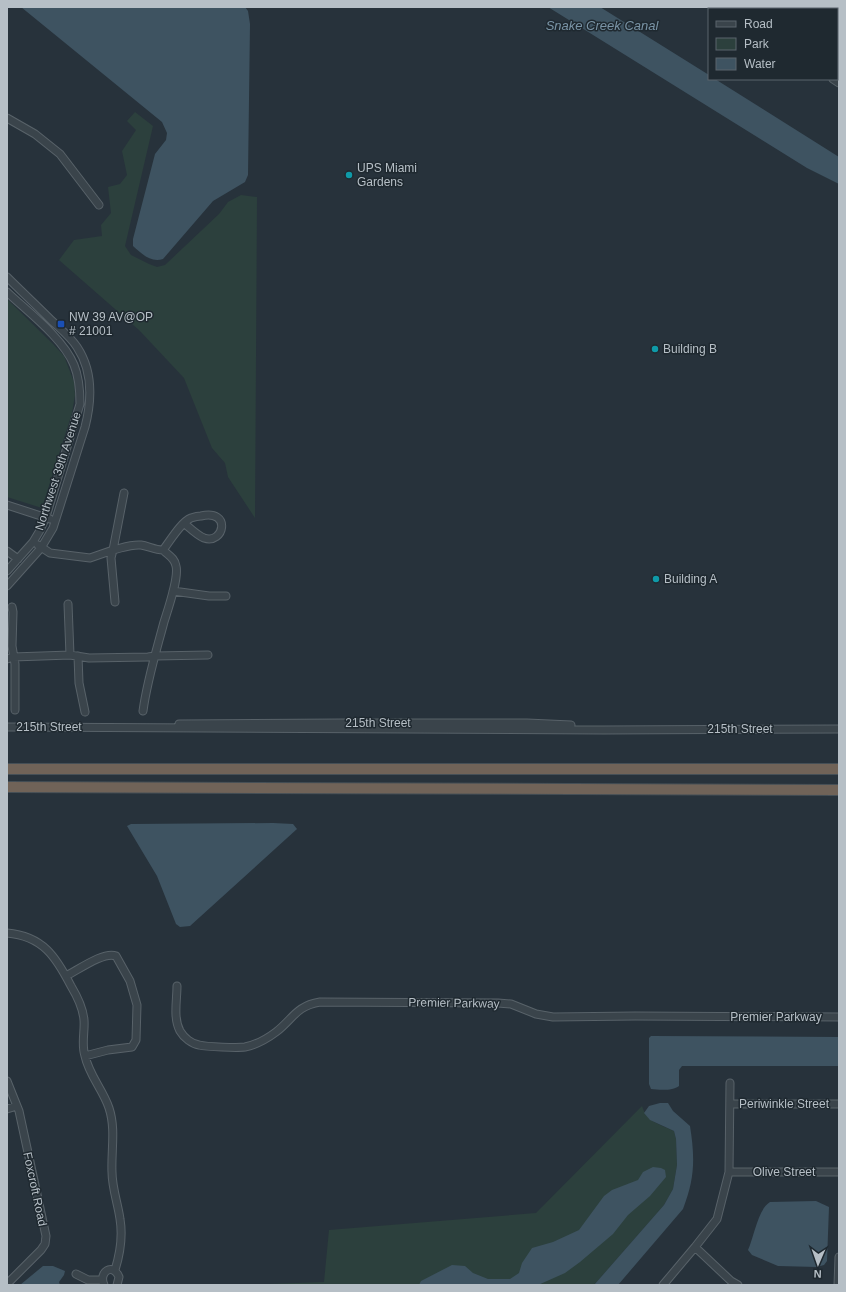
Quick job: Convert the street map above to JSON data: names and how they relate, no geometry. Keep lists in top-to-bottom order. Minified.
{"streets":{"street":["Northwest 39th Avenue","215th Street","Premier Parkway","Periwinkle Street","Olive Street","Foxcroft Road"]},"water":["Snake Creek Canal"],"places":{"other":["UPS Miami Gardens","Building B","Building A"],"transit":["NW 39 AV@OP # 21001"]},"legend":["Road","Park","Water"],"north":"bottom"}
